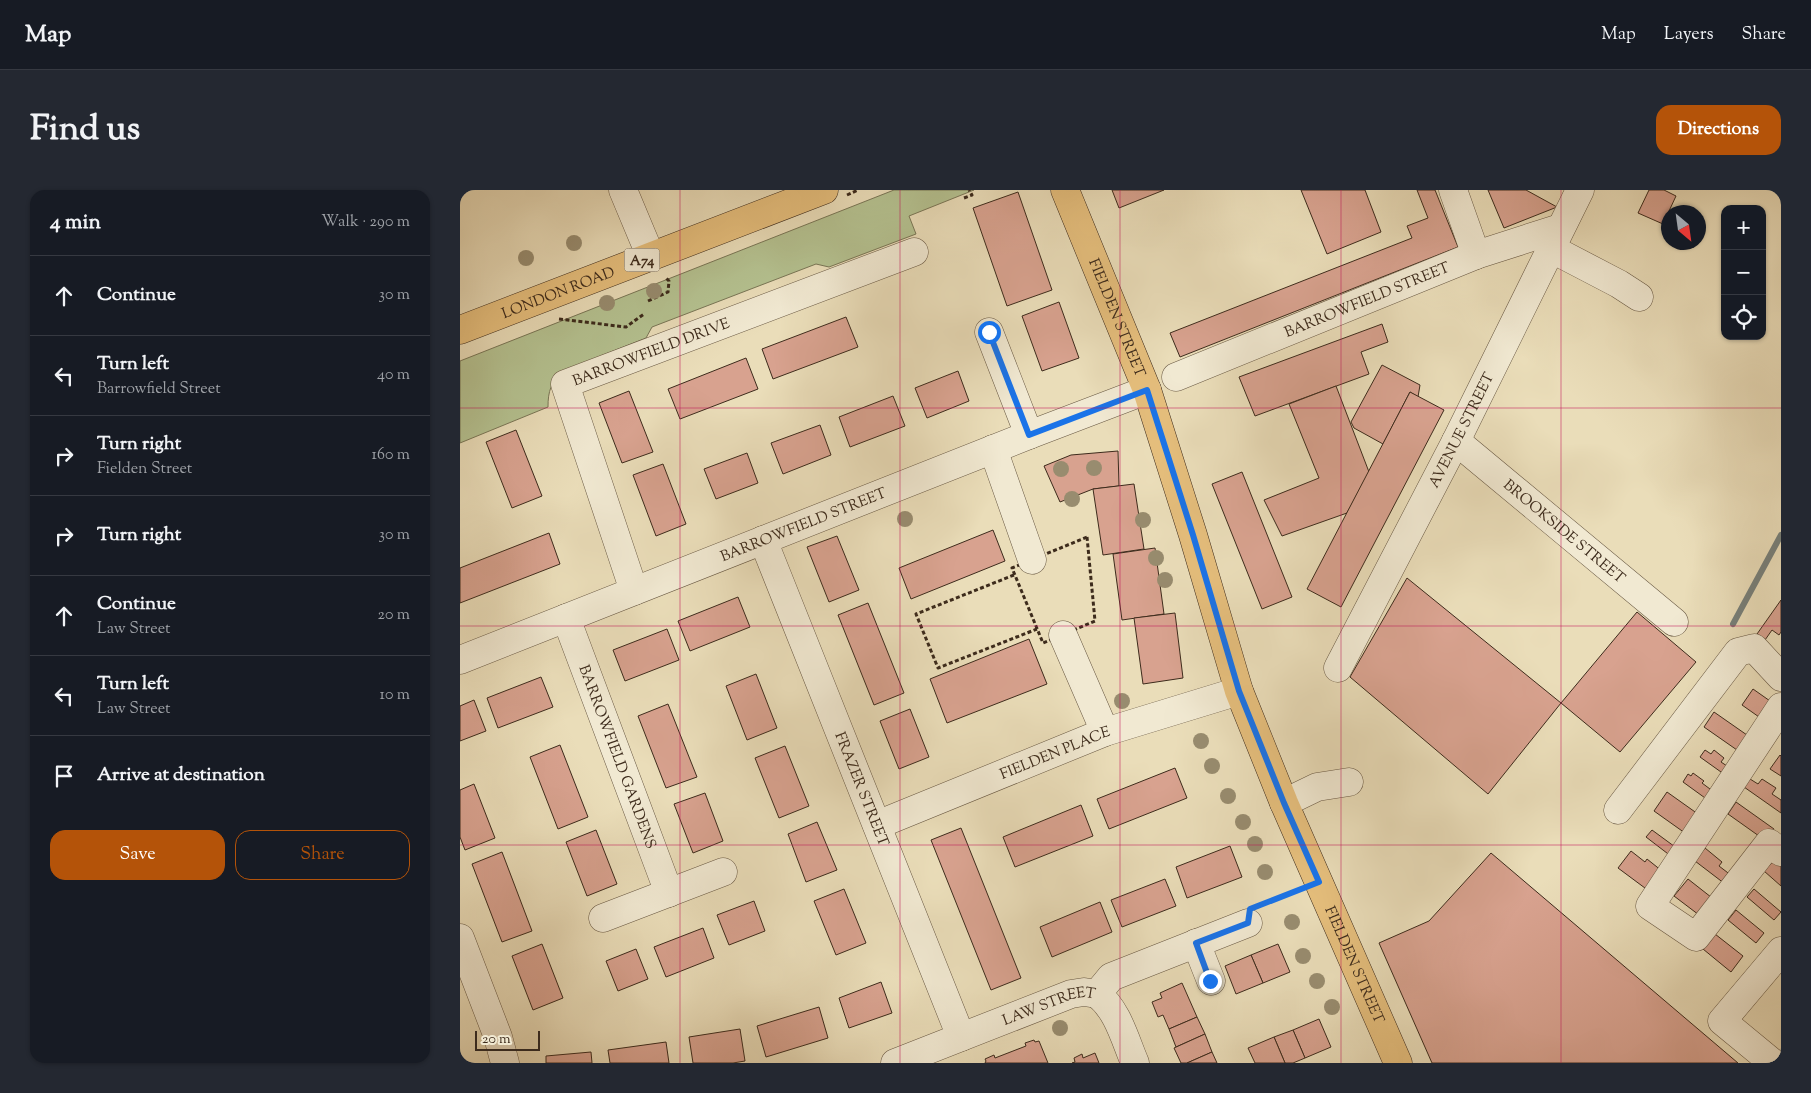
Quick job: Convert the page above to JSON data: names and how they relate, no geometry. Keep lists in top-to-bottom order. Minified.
{"streets":{"main road":["A74","LONDON ROAD","FIELDEN STREET"],"street":["BARROWFIELD STREET","BARROWFIELD DRIVE","AVENUE STREET","BROOKSIDE STREET","FIELDEN PLACE","BARROWFIELD GARDENS","FRAZER STREET","LAW STREET"]},"crossings":[["BARROWFIELD STREET","FIELDEN STREET"],["BARROWFIELD STREET","BARROWFIELD DRIVE"],["BARROWFIELD STREET","AVENUE STREET"],["BARROWFIELD STREET","BARROWFIELD GARDENS"],["BARROWFIELD STREET","FRAZER STREET"],["FIELDEN STREET","FIELDEN PLACE"],["AVENUE STREET","BROOKSIDE STREET"],["FIELDEN PLACE","FRAZER STREET"],["FRAZER STREET","LAW STREET"]],"scale_bar":"20 m","north":"bottom right","page":{"header":"Map","nav":["Map","Layers","Share"],"title":"Find us","buttons":["Directions",["Save","Share"]],"heading":["4 min","Walk · 290 m"],"map_buttons":["+","−"],"list":[["Continue","30 m"],["Turn left","Barrowfield Street","40 m"],["Turn right","Fielden Street","160 m"],["Turn right","30 m"],["Continue","Law Street","20 m"],["Turn left","Law Street","10 m"],"Arrive at destination"],"scale":"20 m"}}
